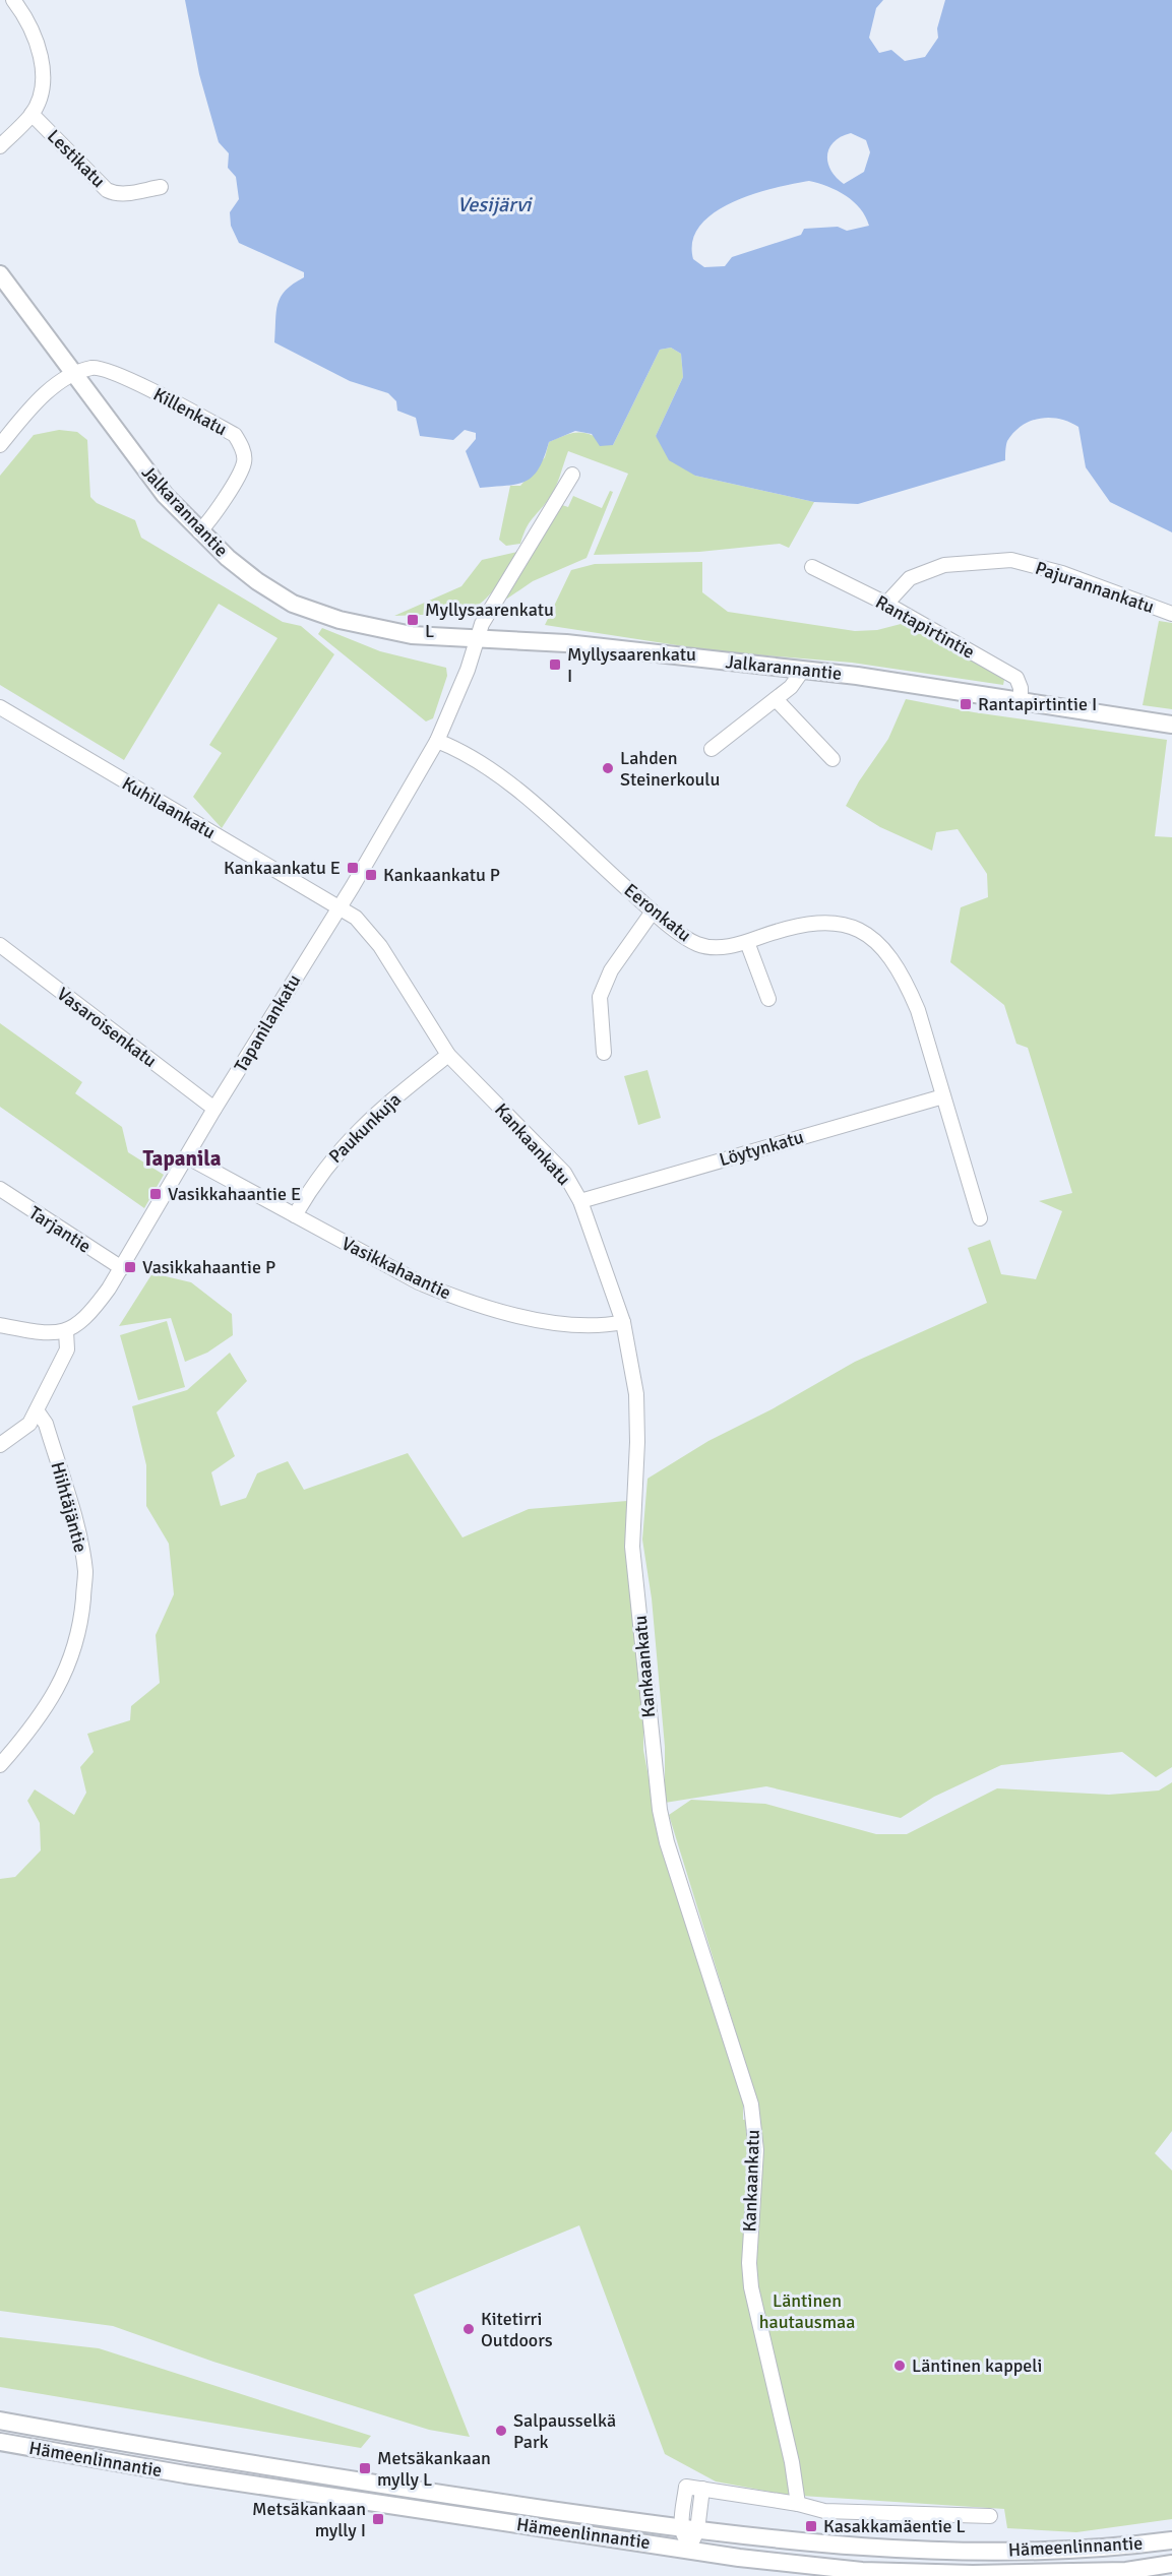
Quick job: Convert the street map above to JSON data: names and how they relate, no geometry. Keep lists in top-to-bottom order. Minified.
{"streets":{"main road":["Jalkarannantie","Hämeenlinnantie"],"street":["Lestikatu","Killenkatu","Pajurannankatu","Rantapirtintie","Kuhilaankatu","Eeronkatu","Tapanilankatu","Vasaroisenkatu","Paukunkuja","Kankaankatu","Löytynkatu","Tarjantie","Vasikkahaantie","Hiihtäjäntie"]},"crossings":[["Killenkatu","Jalkarannantie"],["Jalkarannantie","Rantapirtintie"],["Jalkarannantie","Tapanilankatu"],["Pajurannankatu","Rantapirtintie"],["Kuhilaankatu","Tapanilankatu"],["Kuhilaankatu","Kankaankatu"],["Eeronkatu","Tapanilankatu"],["Eeronkatu","Löytynkatu"],["Tapanilankatu","Vasaroisenkatu"],["Tapanilankatu","Kankaankatu"],["Tapanilankatu","Tarjantie"],["Tapanilankatu","Vasikkahaantie"],["Paukunkuja","Kankaankatu"],["Paukunkuja","Vasikkahaantie"],["Kankaankatu","Löytynkatu"],["Kankaankatu","Vasikkahaantie"]],"districts":["Tapanila"],"water":["Vesijärvi"],"parks":["Läntinen hautausmaa"],"places":{"transit":["Myllysaarenkatu L","Myllysaarenkatu I","Rantapirtintie I","Kankaankatu E","Kankaankatu P","Vasikkahaantie E","Vasikkahaantie P","Metsäkankaan mylly L","Metsäkankaan mylly I","Kasakkamäentie L"],"other":["Lahden Steinerkoulu","Kitetirri Outdoors","Läntinen kappeli","Salpausselkä Park"]}}
